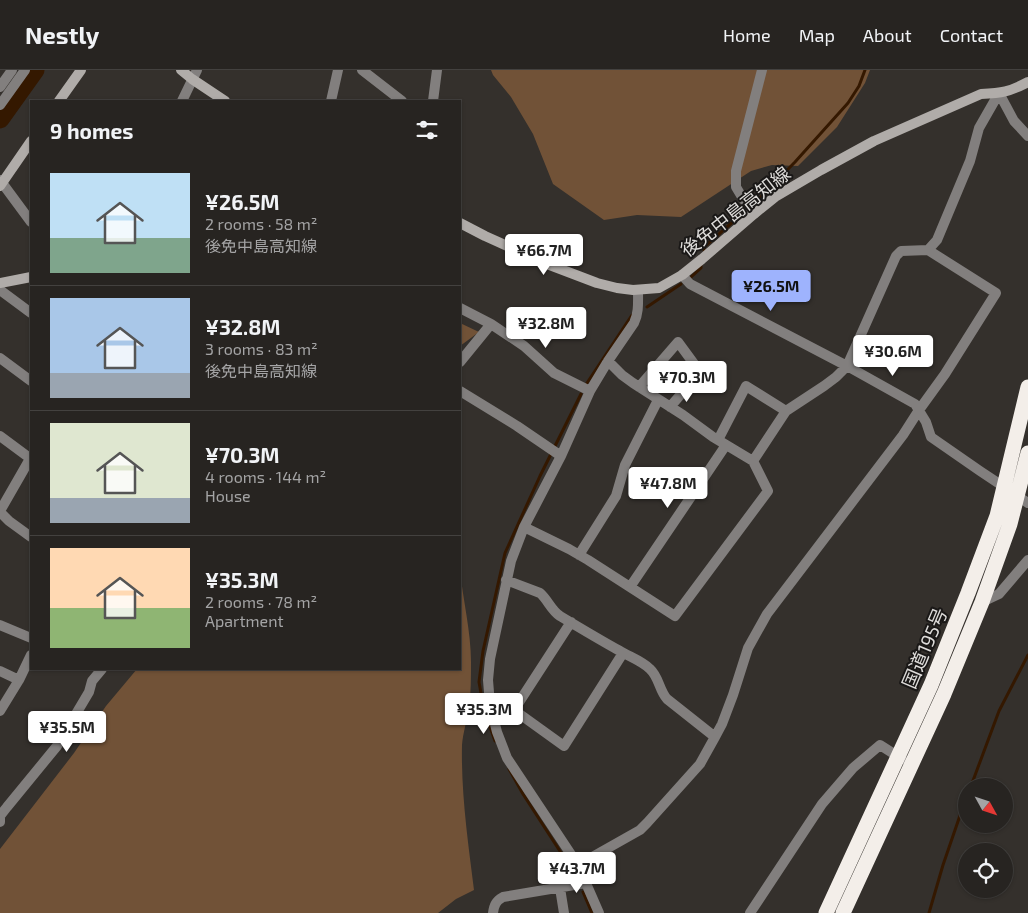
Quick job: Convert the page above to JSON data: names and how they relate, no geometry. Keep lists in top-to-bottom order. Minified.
{"streets":{"highway":["国道195号"],"main road":["後免中島高知線"]},"north":"bottom right","page":{"header":"Nestly","nav":["Home","Map","About","Contact"],"heading":"9 homes","list":[{"name":"¥26.5M","note":"2 rooms · 58 m² · 後免中島高知線"},{"name":"¥32.8M","note":"3 rooms · 83 m² · 後免中島高知線"},{"name":"¥70.3M","note":"4 rooms · 144 m² · House"},{"name":"¥35.3M","note":"2 rooms · 78 m² · Apartment"}],"price":["¥66.7M","¥26.5M","¥32.8M","¥30.6M","¥70.3M","¥47.8M","¥35.3M","¥35.5M","¥43.7M"]}}
